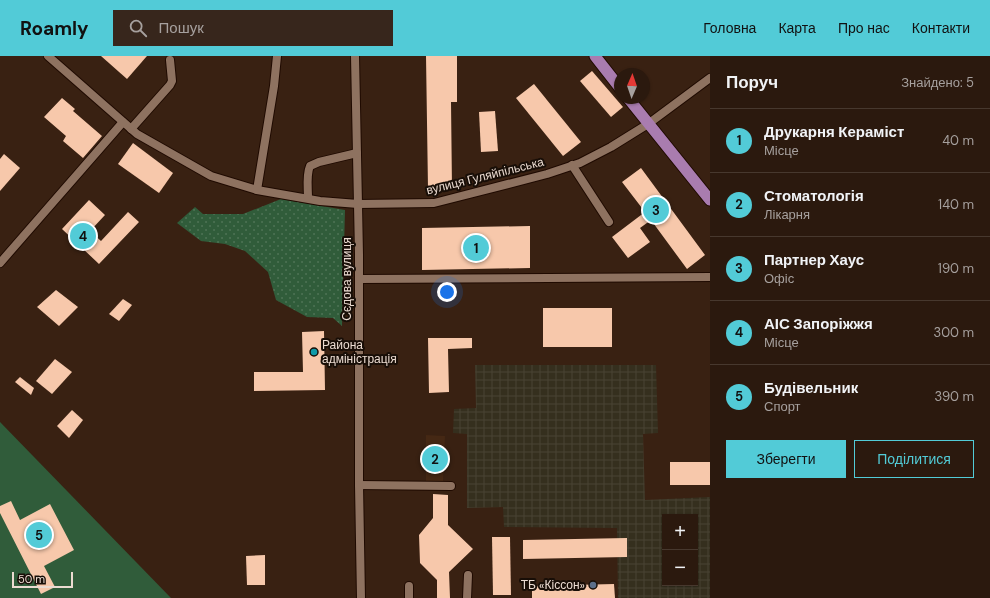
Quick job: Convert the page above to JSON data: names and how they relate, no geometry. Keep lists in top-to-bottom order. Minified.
{"streets":{"street":["вулиця Гуляйпільська","Сєдова вулиця"]},"crossings":[["вулиця Гуляйпільська","Сєдова вулиця"]],"places":["Района адміністрація","ТБ «Кіссон»"],"scale_bar":"50 m","north":"top","page":{"header":"Roamly","search":"Пошук","nav":["Головна","Карта","Про нас","Контакти"],"heading":["Поруч","Знайдено: 5"],"list":[{"mark":"1","name":"Друкарня Кераміст","note":"Місце","value":"40 m"},{"mark":"2","name":"Стоматологія","note":"Лікарня","value":"140 m"},{"mark":"3","name":"Партнер Хаус","note":"Офіс","value":"190 m"},{"mark":"4","name":"АІС Запоріжжя","note":"Місце","value":"300 m"},{"mark":"5","name":"Будівельник","note":"Спорт","value":"390 m"}],"pins":["3","4","1","2","5"],"buttons":["Зберегти","Поділитися"],"map_buttons":["+","−"],"scale":"50 m"}}
